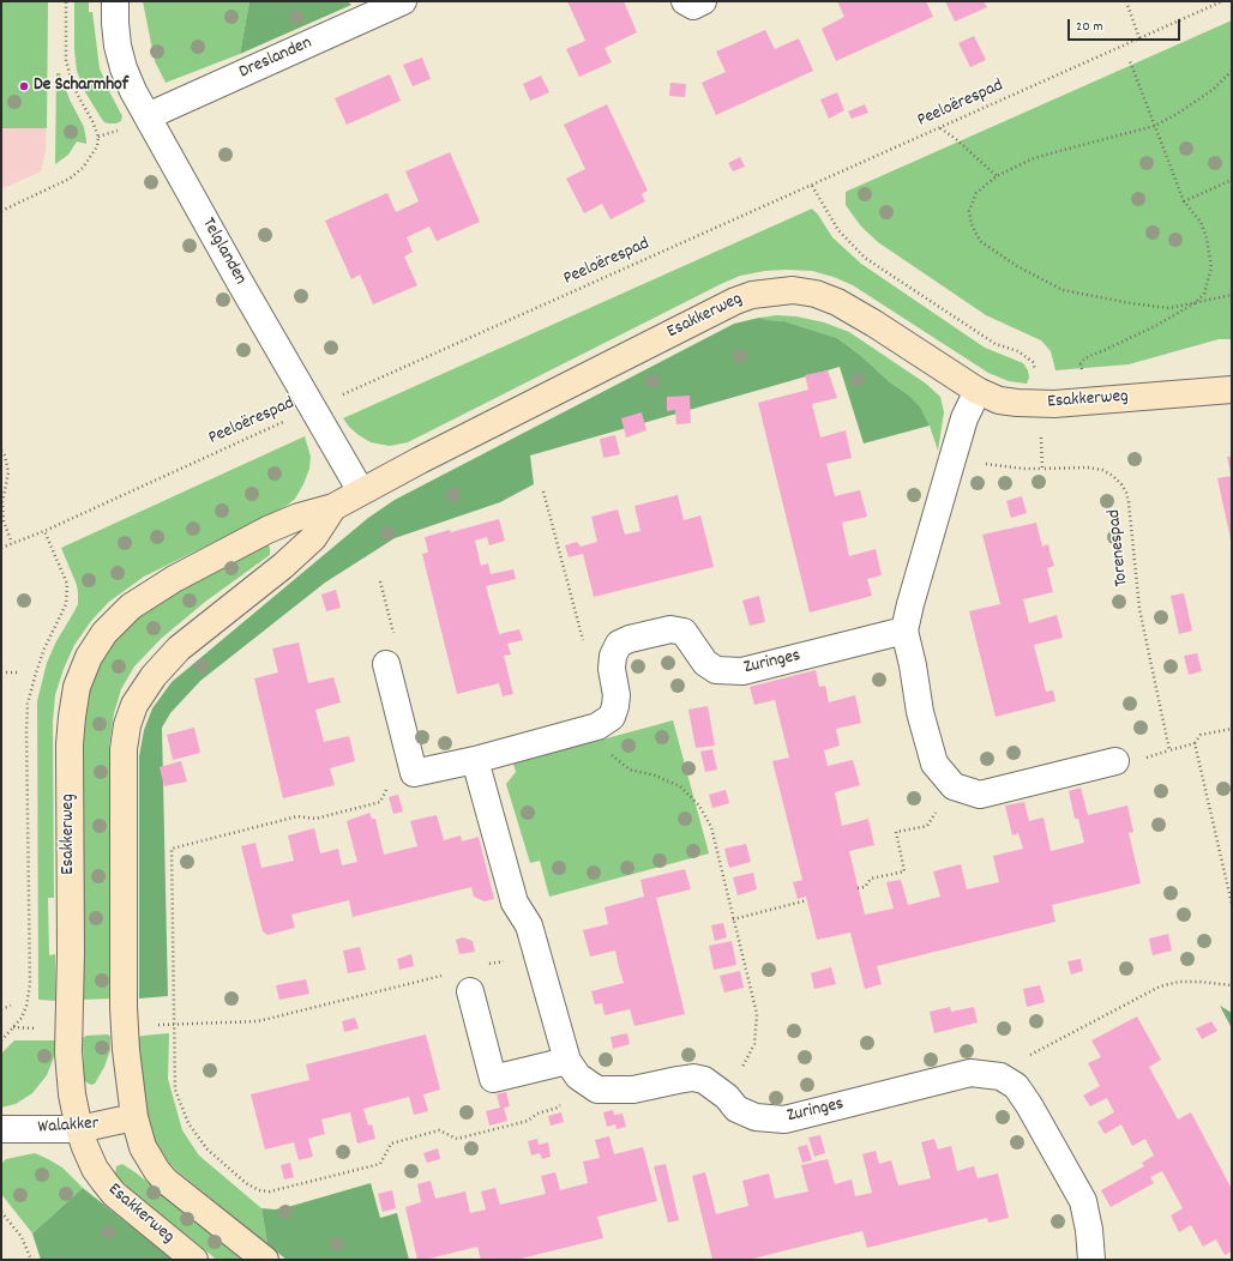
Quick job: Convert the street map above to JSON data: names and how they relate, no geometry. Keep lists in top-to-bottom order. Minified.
{"streets":{"street":["Dreslanden","Telglanden","Esakkerweg","Zuringes","Walakker"],"path":["Peeloërespad","Torenespad"]},"crossings":[["Dreslanden","Telglanden"],["Peeloërespad","Telglanden"],["Telglanden","Esakkerweg"],["Esakkerweg","Walakker"]],"places":["De Scharmhof"],"scale_bar":"20 m"}
